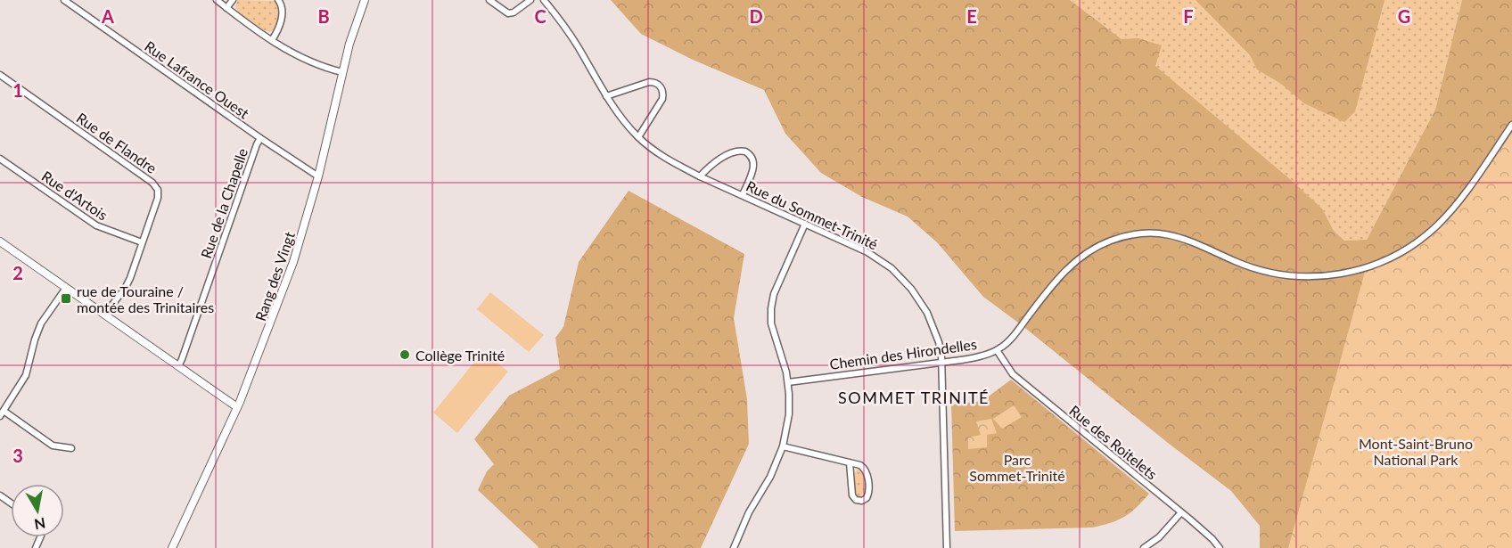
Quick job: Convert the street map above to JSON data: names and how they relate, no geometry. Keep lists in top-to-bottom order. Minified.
{"streets":{"street":["Rue Lafrance Ouest","Rue de Flandre","Rue d'Artois","Rue de la Chapelle","Rue du Sommet-Trinité","Rang des Vingt","Chemin des Hirondelles","Rue des Roitelets"]},"crossings":[["Rue Lafrance Ouest","Rue de la Chapelle"],["Rue Lafrance Ouest","Rang des Vingt"],["Rue de Flandre","Rue d'Artois"],["Rue du Sommet-Trinité","Chemin des Hirondelles"],["Chemin des Hirondelles","Rue des Roitelets"]],"districts":["SOMMET TRINITÉ"],"parks":["Mont-Saint-Bruno National Park","Parc Sommet-Trinité"],"places":{"transit":["rue de Touraine / montée des Trinitaires"],"other":["Collège Trinité"]},"north":"bottom","grid":{"columns":["A","B","C","D","E","F","G"],"rows":["1","2","3"]}}
